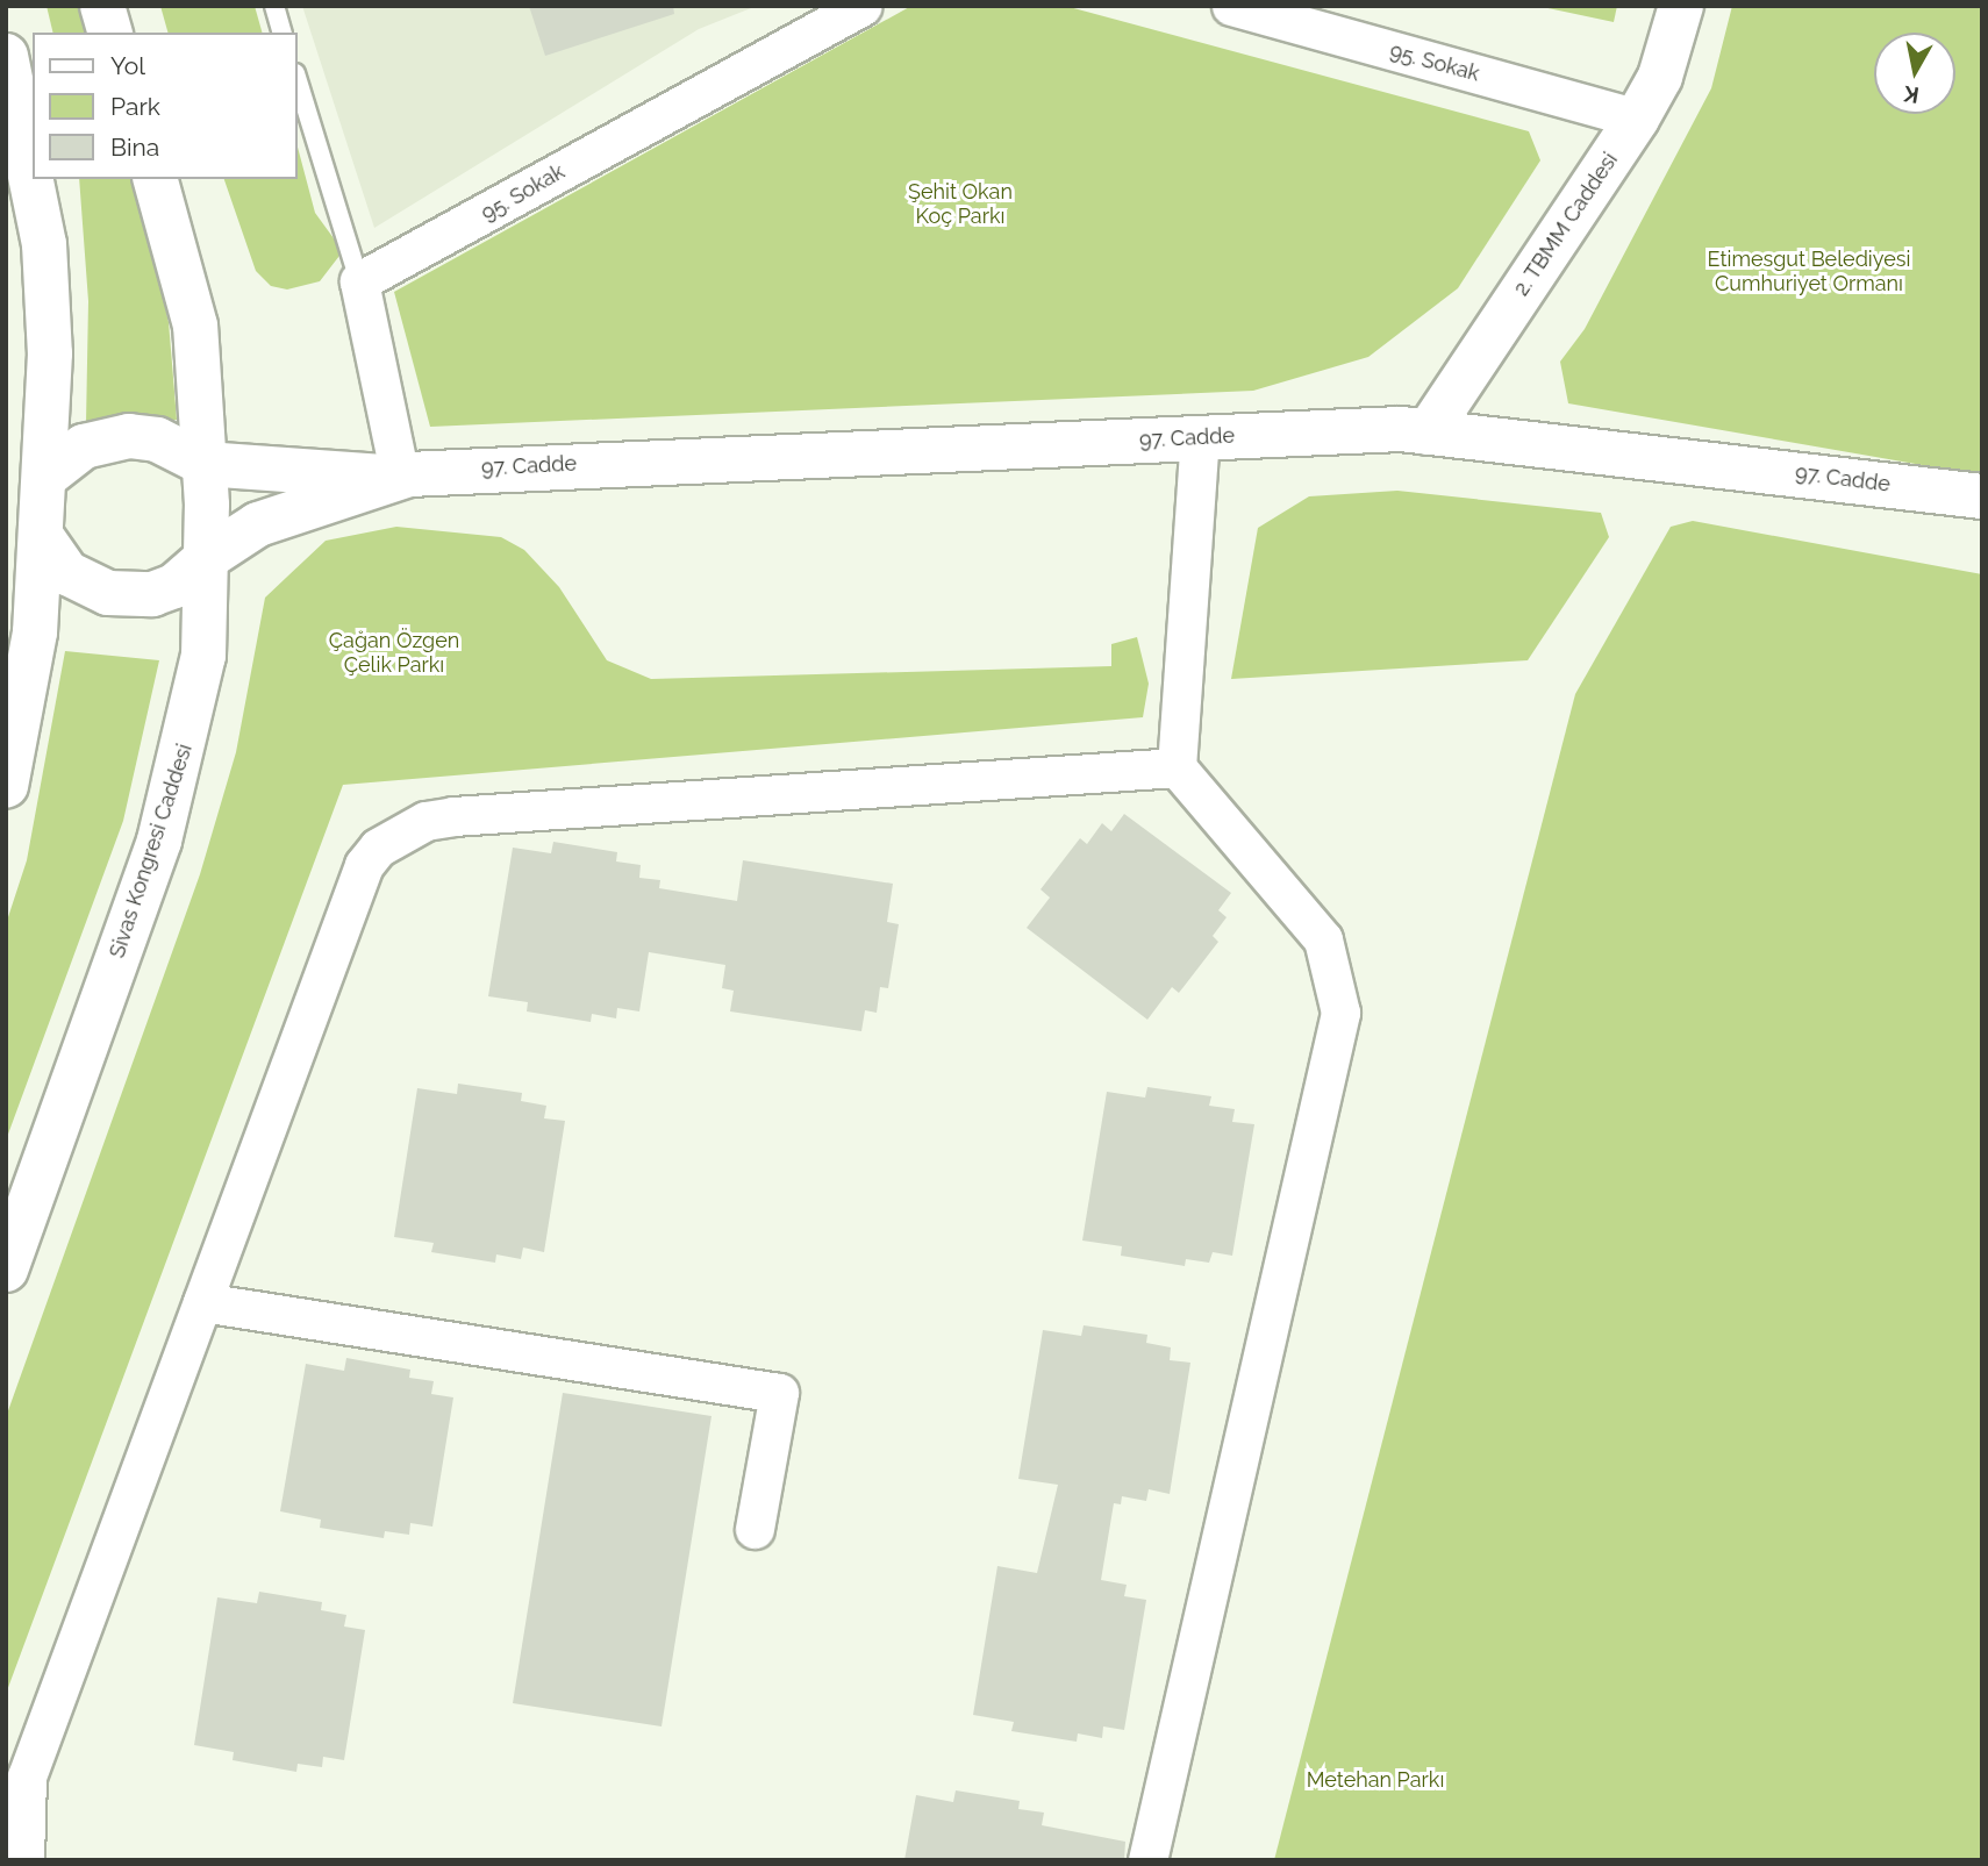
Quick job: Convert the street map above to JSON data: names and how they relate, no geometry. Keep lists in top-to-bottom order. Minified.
{"streets":{"street":["95. Sokak","2. TBMM Caddesi","97. Cadde","Sivas Kongresi Caddesi"]},"crossings":[["95. Sokak","2. TBMM Caddesi"],["2. TBMM Caddesi","97. Cadde"],["97. Cadde","Sivas Kongresi Caddesi"]],"parks":["Şehit Okan Koç Parkı","Etimesgut Belediyesi Cumhuriyet Ormanı","Çağan Özgen Çelik Parkı","Metehan Parkı"],"legend":["Yol","Park","Bina"],"north":"bottom"}
